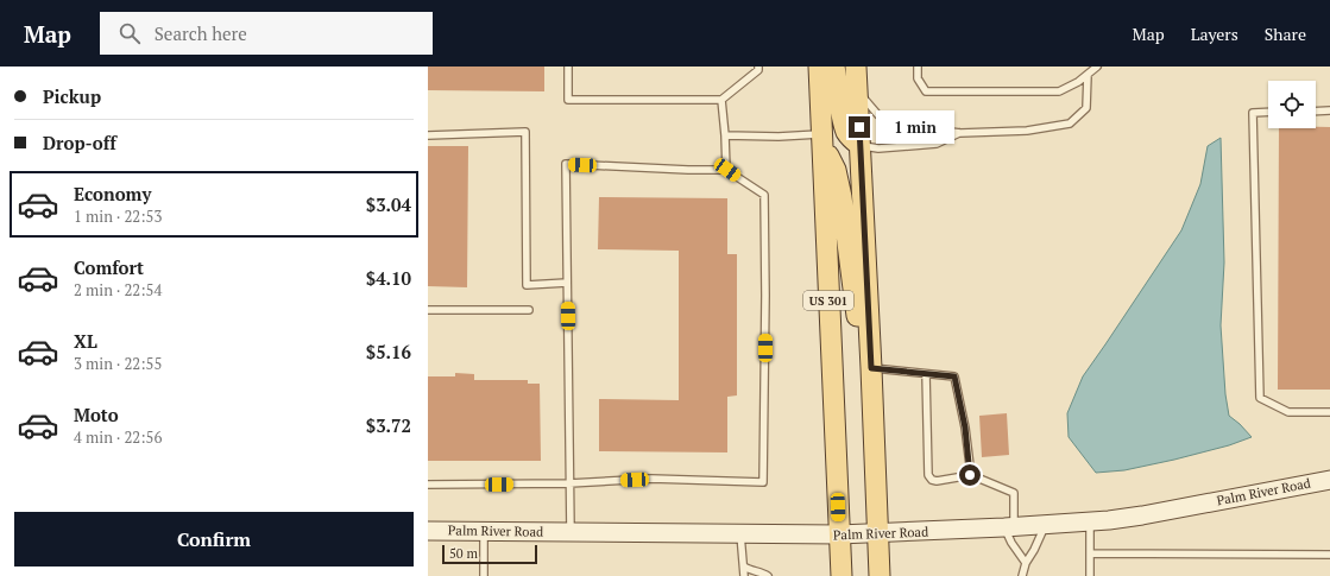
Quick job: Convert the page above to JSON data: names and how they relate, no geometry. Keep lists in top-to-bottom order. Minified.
{"streets":{"main road":["US 301"],"street":["Palm River Road"]},"crossings":[["US 301","Palm River Road"]],"scale_bar":"50 m","page":{"header":"Map","search":"Search here","nav":["Map","Layers","Share"],"banner":["Pickup","Drop-off"],"bubble":"1 min","list":[{"name":"Economy","note":"1 min · 22:53","value":"$3.04"},{"name":"Comfort","note":"2 min · 22:54","value":"$4.10"},{"name":"XL","note":"3 min · 22:55","value":"$5.16"},{"name":"Moto","note":"4 min · 22:56","value":"$3.72"}],"buttons":"Confirm","scale":"50 m"}}
